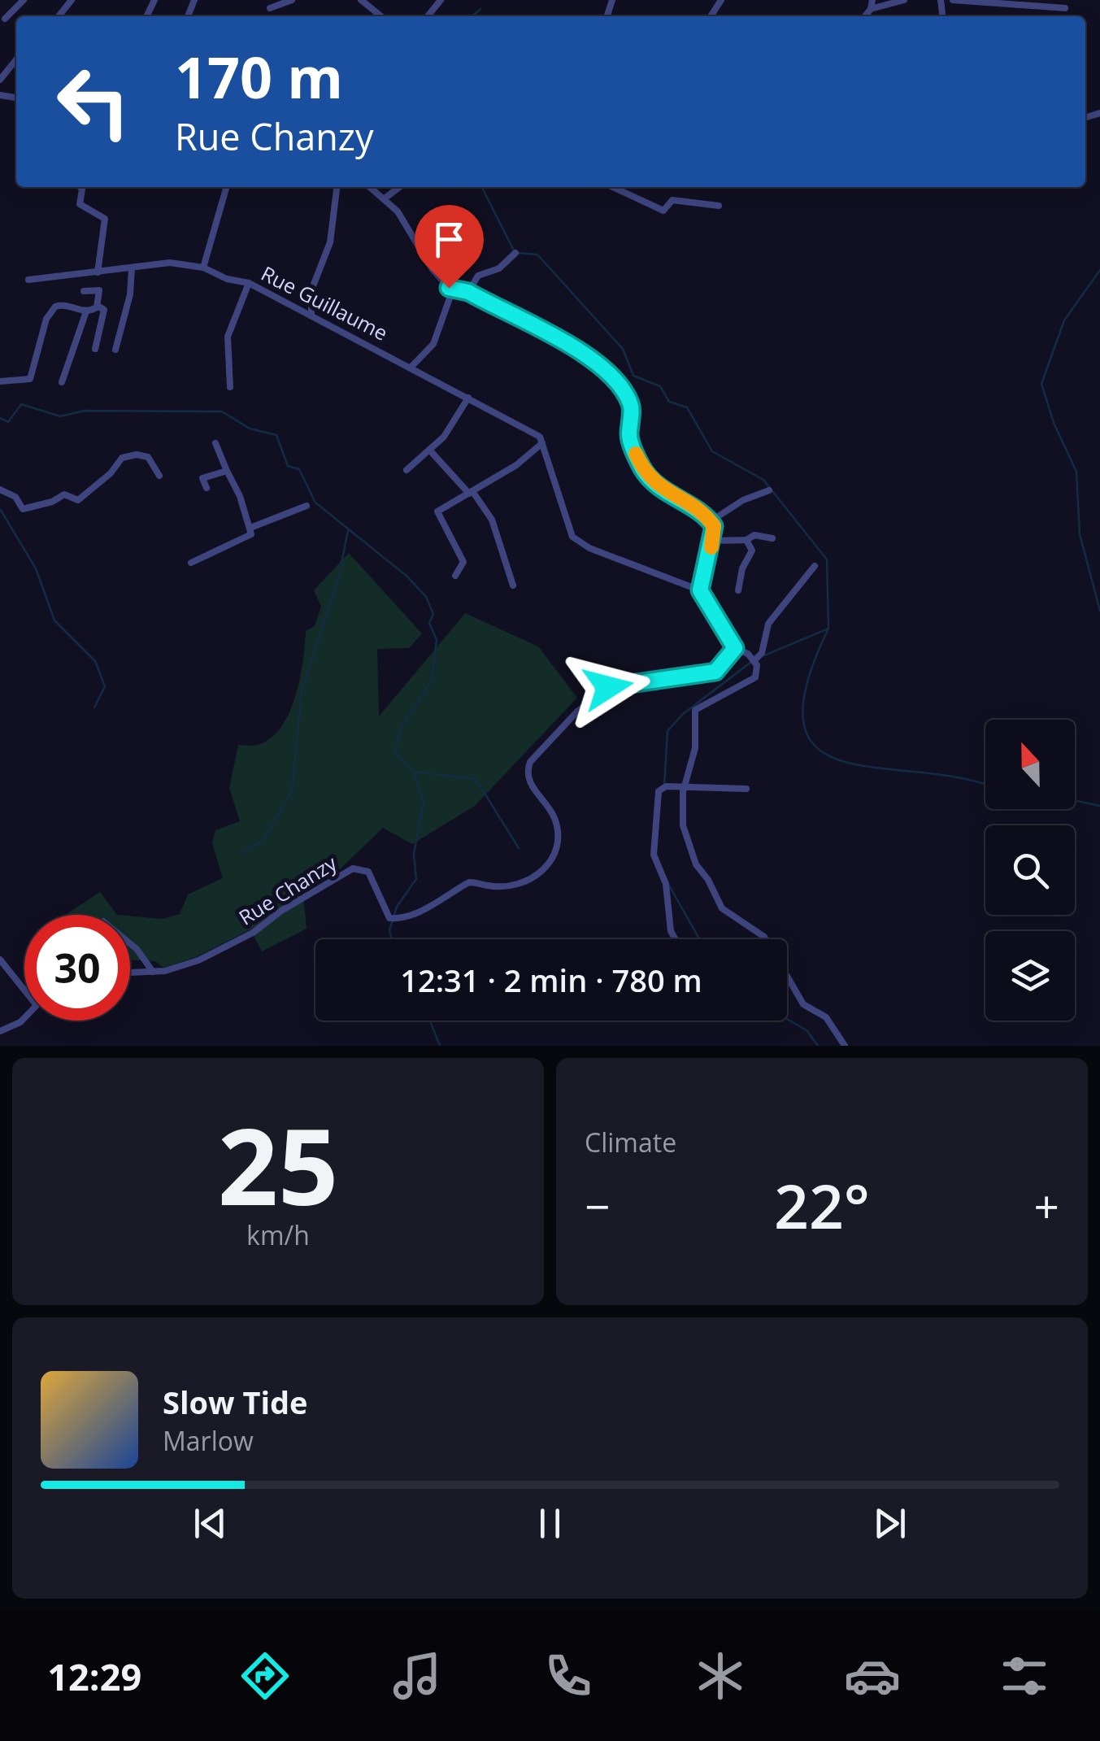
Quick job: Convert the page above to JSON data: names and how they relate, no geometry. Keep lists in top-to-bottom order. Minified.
{"streets":{"street":["Rue Guillaume","Rue Chanzy"]},"north":"top","page":{"turn":["170 m","Rue Chanzy"],"limit":"30","trip":"12:31 · 2 min · 780 m","tile":[["25","km/h"],"Climate"],"heat":["−","22°","+"],"song":["Slow Tide","Marlow"],"tabs":"12:29"}}
